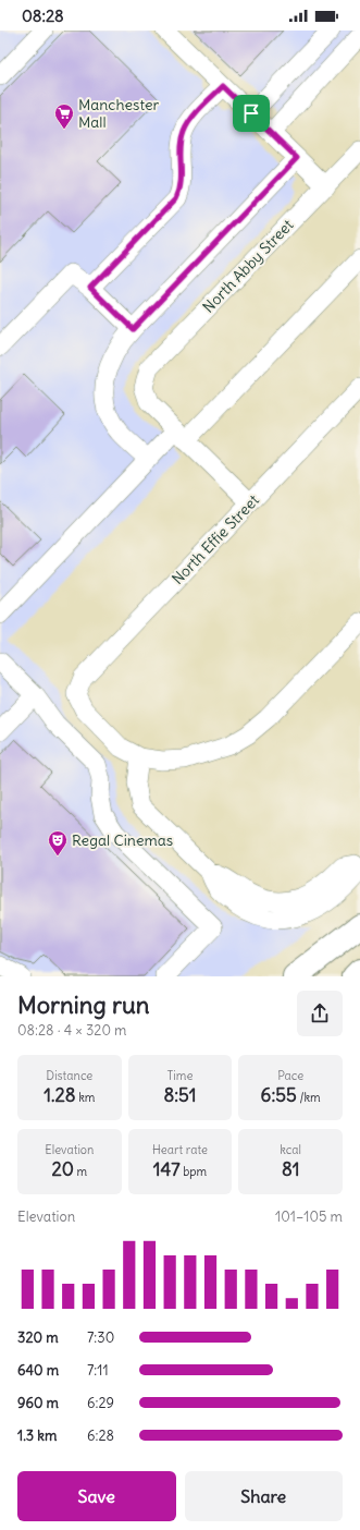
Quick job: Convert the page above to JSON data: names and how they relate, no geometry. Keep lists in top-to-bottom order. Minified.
{"streets":{"street":["North Abby Street","North Effie Street"]},"places":{"supermarket":["Manchester Mall"],"theatre":["Regal Cinemas"]},"page":{"status":"08:28","heading":["Morning run","08:28 · 4 × 320 m"],"stats":[["Distance","1.28 km"],["Time","8:51"],["Pace","6:55 /km"],["Elevation","20 m"],["Heart rate","147 bpm"],["kcal","81"]],"chart":["Elevation","101–105 m"],"list":[{"name":"320 m","note":"7:30"},{"name":"640 m","note":"7:11"},{"name":"960 m","note":"6:29"},{"name":"1.3 km","note":"6:28"}],"buttons":["Save","Share"]}}
